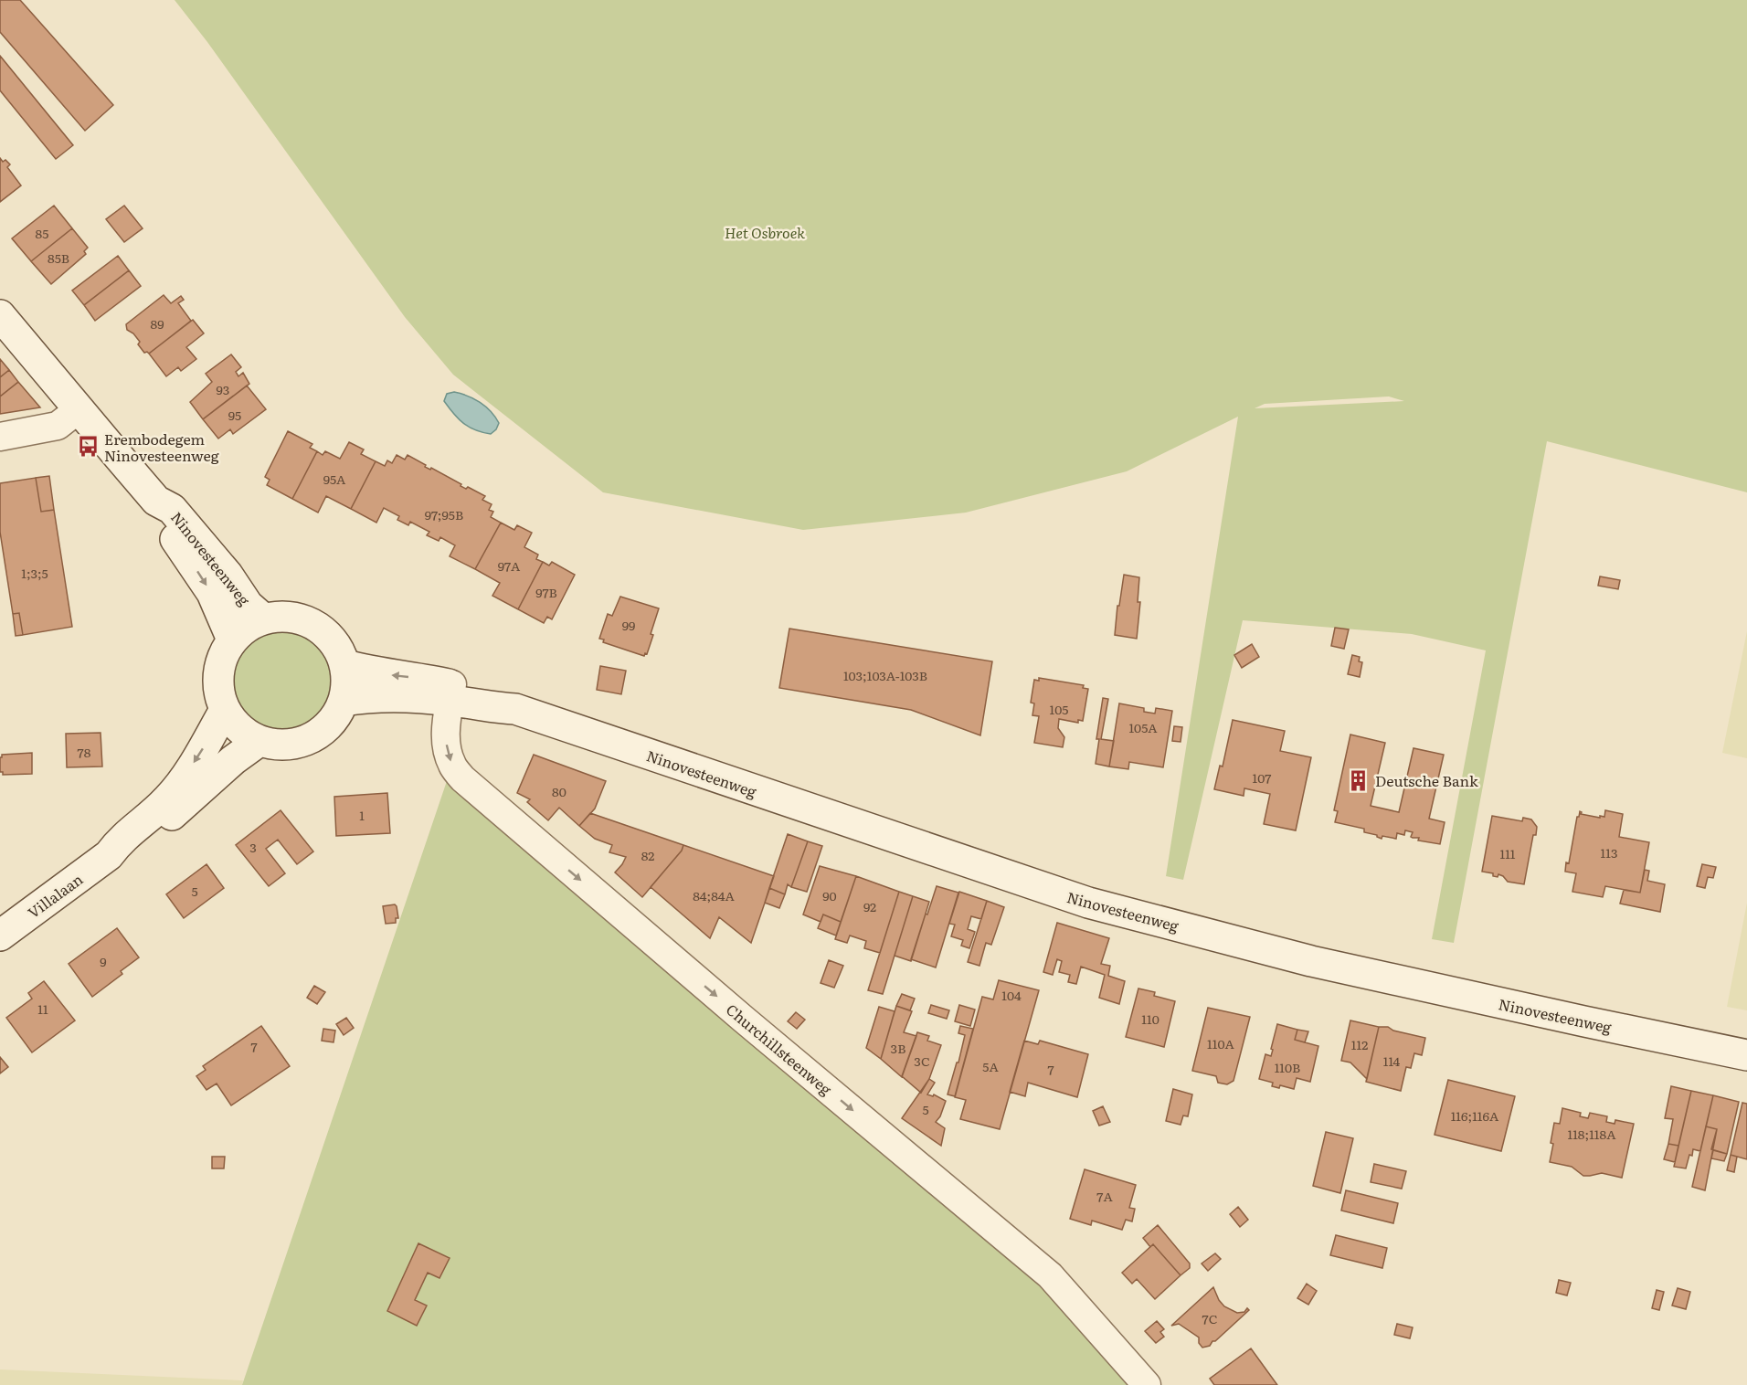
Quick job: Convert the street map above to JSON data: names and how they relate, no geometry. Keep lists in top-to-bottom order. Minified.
{"streets":{"main road":["Ninovesteenweg","Villalaan"],"street":["Churchillsteenweg"]},"crossings":[["Ninovesteenweg","Villalaan"],["Ninovesteenweg","Churchillsteenweg"]],"one_way":["Churchillsteenweg"],"parks":["Het Osbroek"],"places":{"bus stop":["Erembodegem Ninovesteenweg"],"building":["Deutsche Bank"]},"house_numbers":["85","85B","89","93","95","95A","97;95B","97A","1;3;5","97B","99","103;103A-103B","105","105A","78","107","80","1","3","113","111","82","5","84;84A","90","92","9","104","11","110","110A","112","7","3B","3C","114","5A","110B","7","5","116;116A","118;118A","7A","7C"]}
